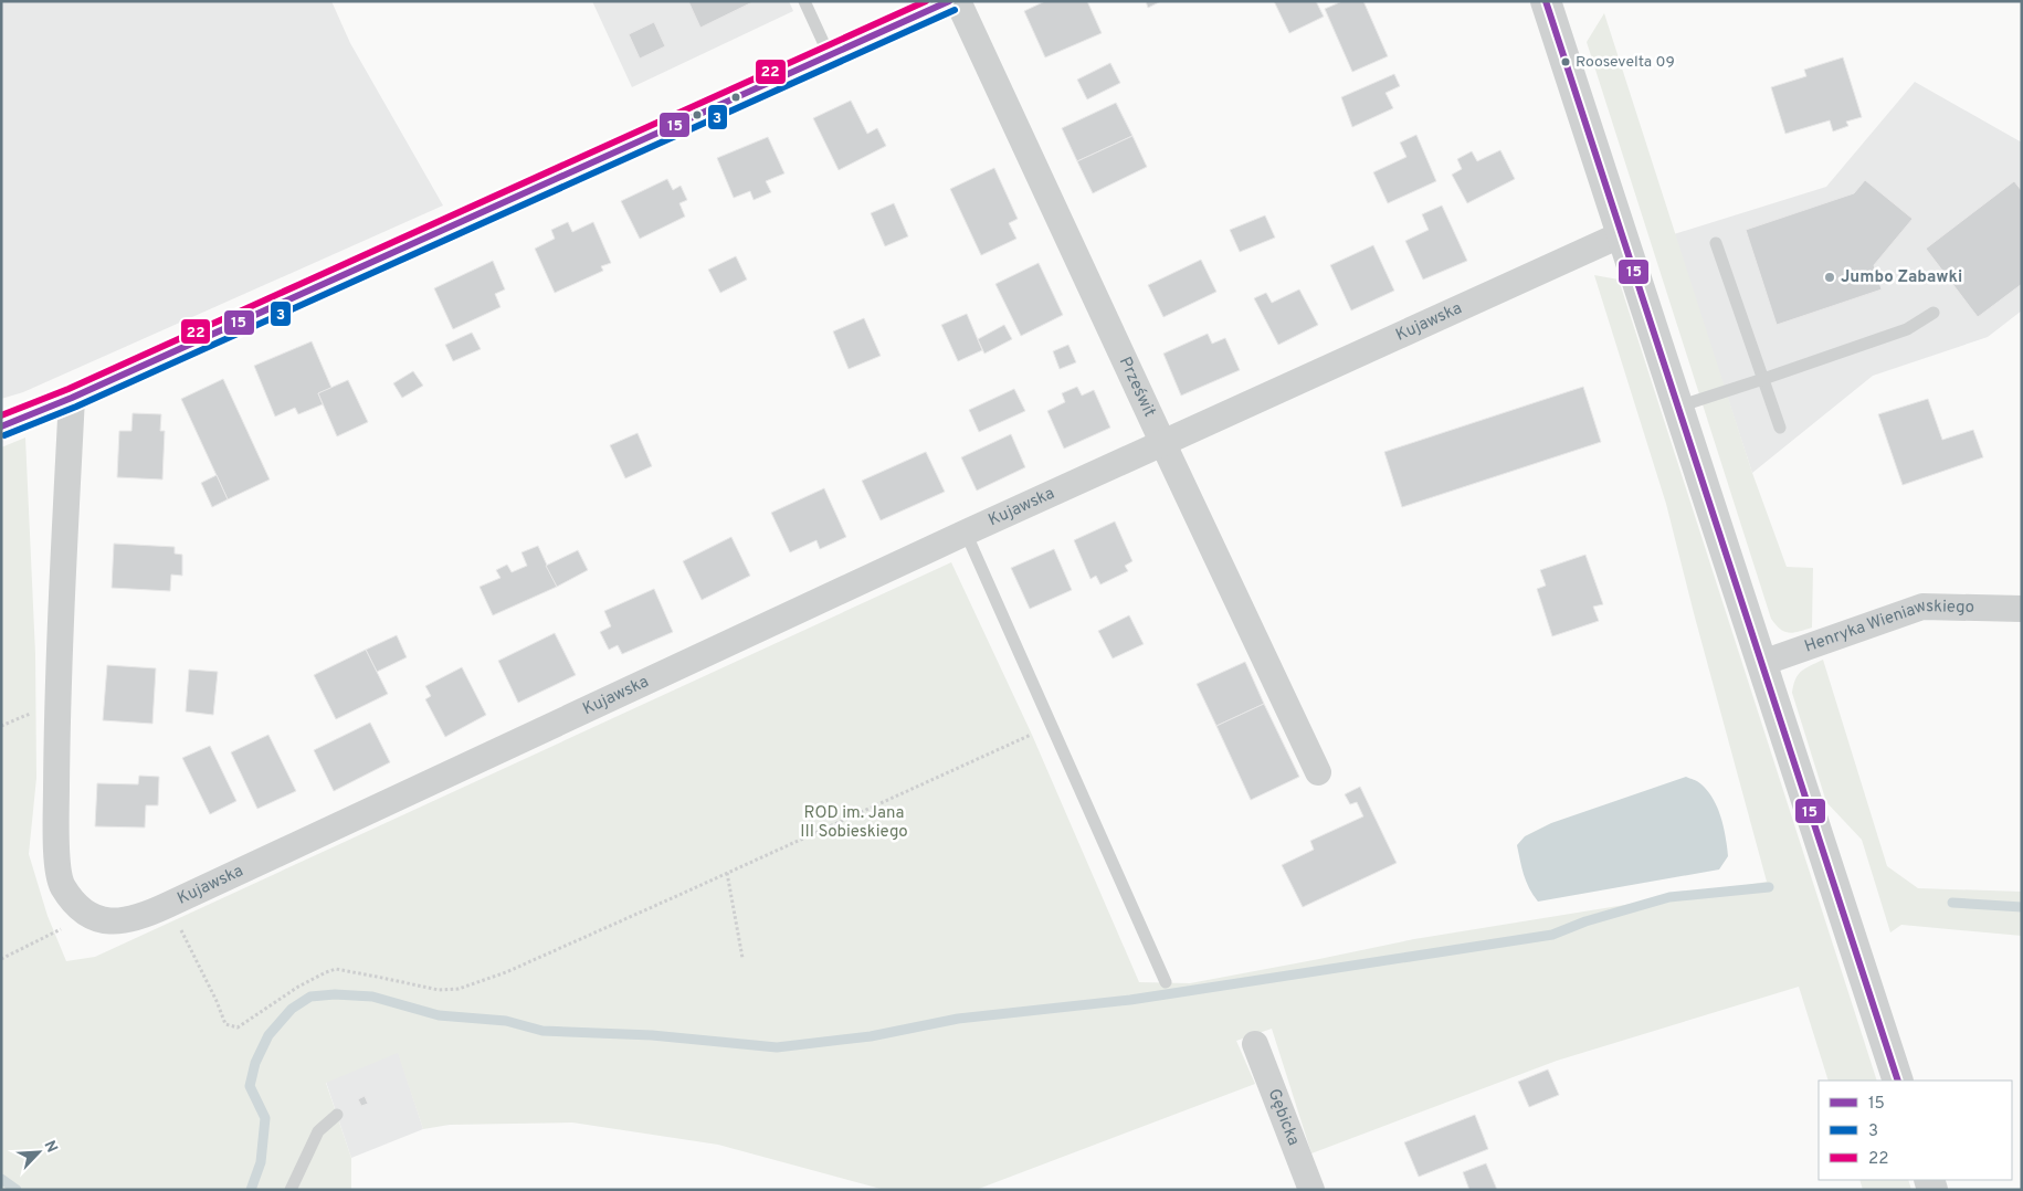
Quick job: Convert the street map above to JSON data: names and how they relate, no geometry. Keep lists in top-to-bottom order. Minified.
{"streets":{"street":["Kujawska","Prześwit","Henryka Wieniawskiego","Gębicka"]},"crossings":[["Kujawska","Prześwit"]],"parks":["ROD im. Jana III Sobieskiego"],"places":["Roosevelta 09","Jumbo Zabawki"],"lines":["transit line 15","transit line 22","transit line 3"],"legend":["15","3","22"],"north":"top right"}
